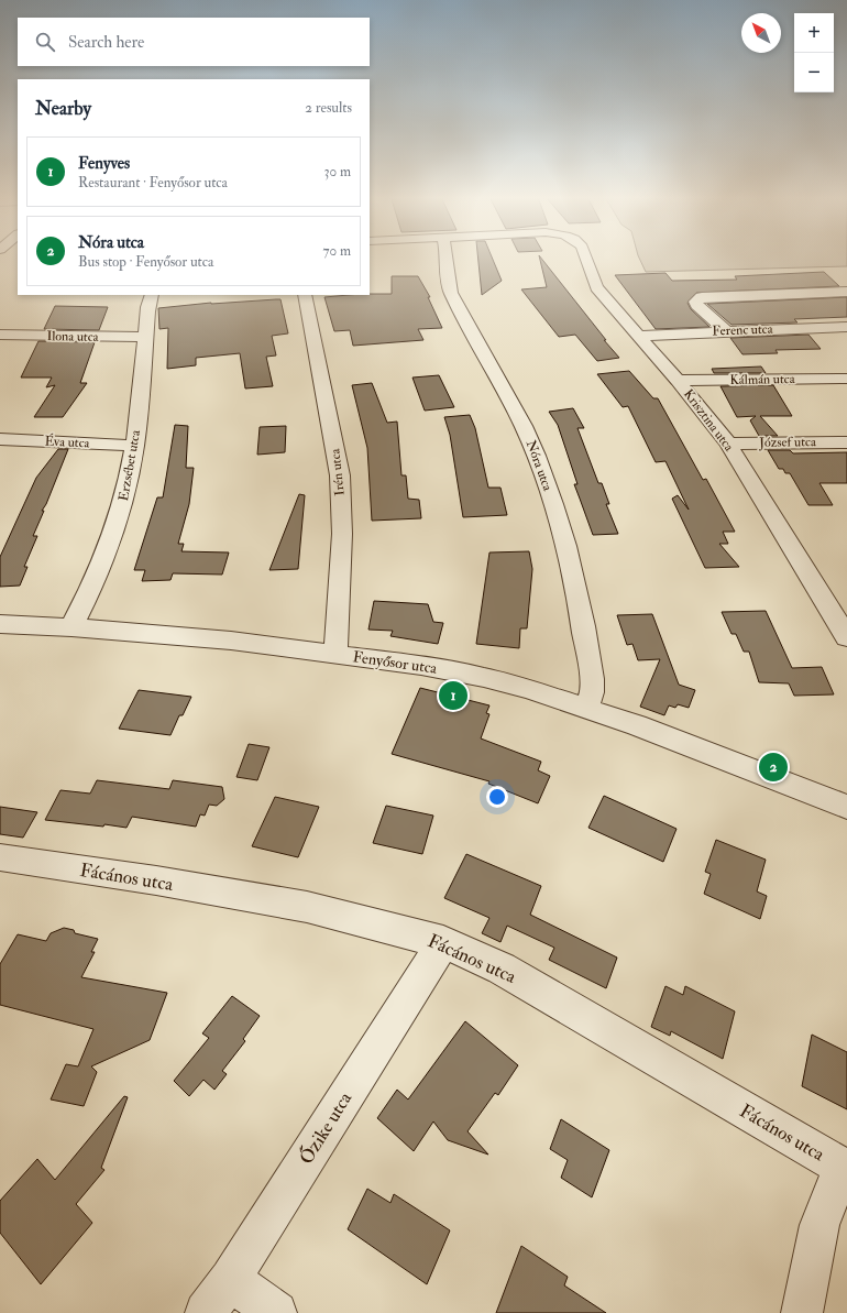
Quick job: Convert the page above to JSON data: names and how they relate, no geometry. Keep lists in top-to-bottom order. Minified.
{"streets":{"street":["Ferenc utca","Ilona utca","Kálmán utca","Krisztina utca","Éva utca","József utca","Erzsébet utca","Nóra utca","Irén utca","Fenyősor utca","Fácános utca","Őzike utca"]},"crossings":[["Ferenc utca","Krisztina utca"],["Ilona utca","Erzsébet utca"],["Kálmán utca","Krisztina utca"],["Krisztina utca","József utca"],["Éva utca","Erzsébet utca"],["Erzsébet utca","Fenyősor utca"],["Nóra utca","Fenyősor utca"],["Irén utca","Fenyősor utca"],["Fácános utca","Őzike utca"]],"north":"top left","page":{"map_buttons":["+","−"],"search":"Search here","heading":["Nearby","2 results"],"list":[{"mark":"1","name":"Fenyves","note":"Restaurant · Fenyősor utca","value":"30 m"},{"mark":"2","name":"Nóra utca","note":"Bus stop · Fenyősor utca","value":"70 m"}],"pins":["1","2"]}}
